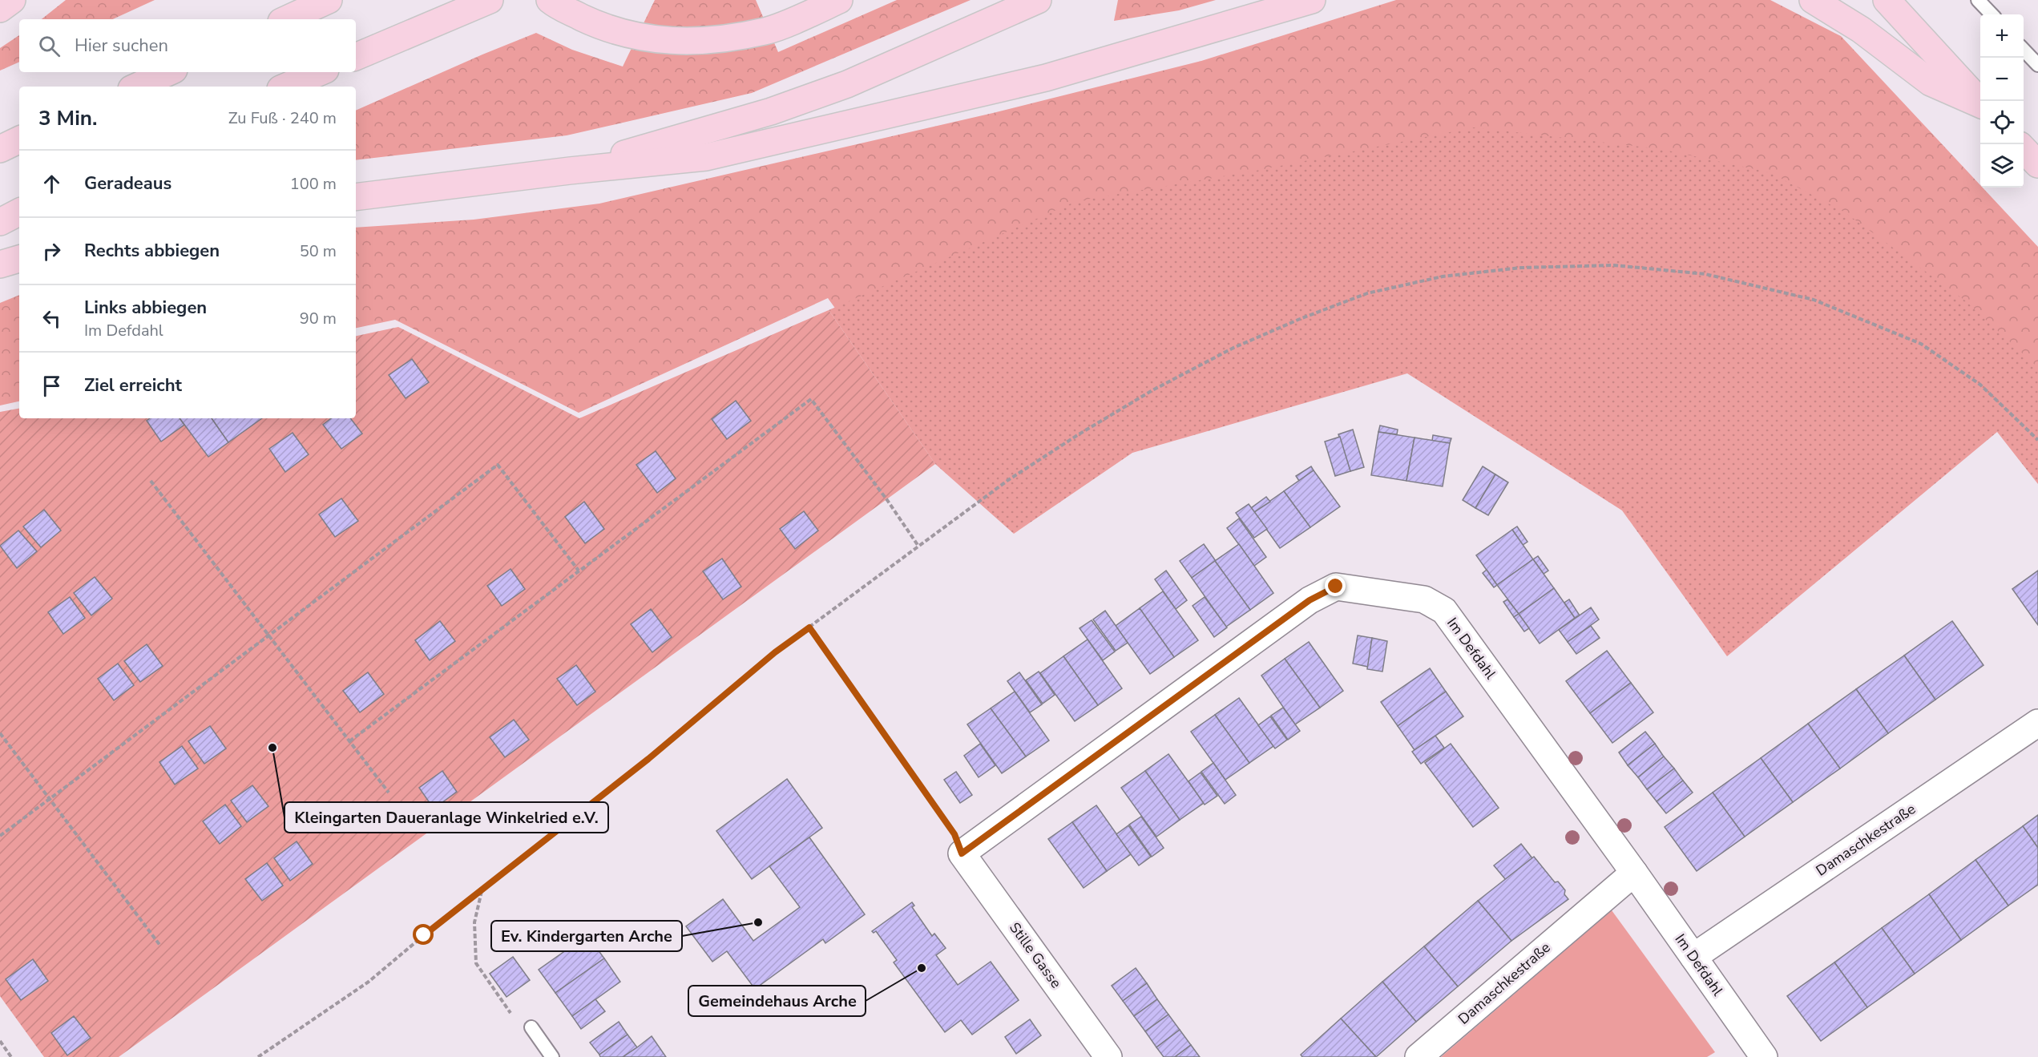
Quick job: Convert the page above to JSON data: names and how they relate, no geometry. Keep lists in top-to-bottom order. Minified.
{"streets":{"street":["Im Defdahl","Damaschkestraße","Stille Gasse"]},"crossings":[["Im Defdahl","Damaschkestraße"],["Im Defdahl","Stille Gasse"]],"places":["Kleingarten Daueranlage Winkelried e.V.","Ev. Kindergarten Arche","Gemeindehaus Arche"],"page":{"map_buttons":["+","−"],"search":"Hier suchen","heading":["3 Min.","Zu Fuß · 240 m"],"list":[["Geradeaus","100 m"],["Rechts abbiegen","50 m"],["Links abbiegen","Im Defdahl","90 m"],"Ziel erreicht"]}}
